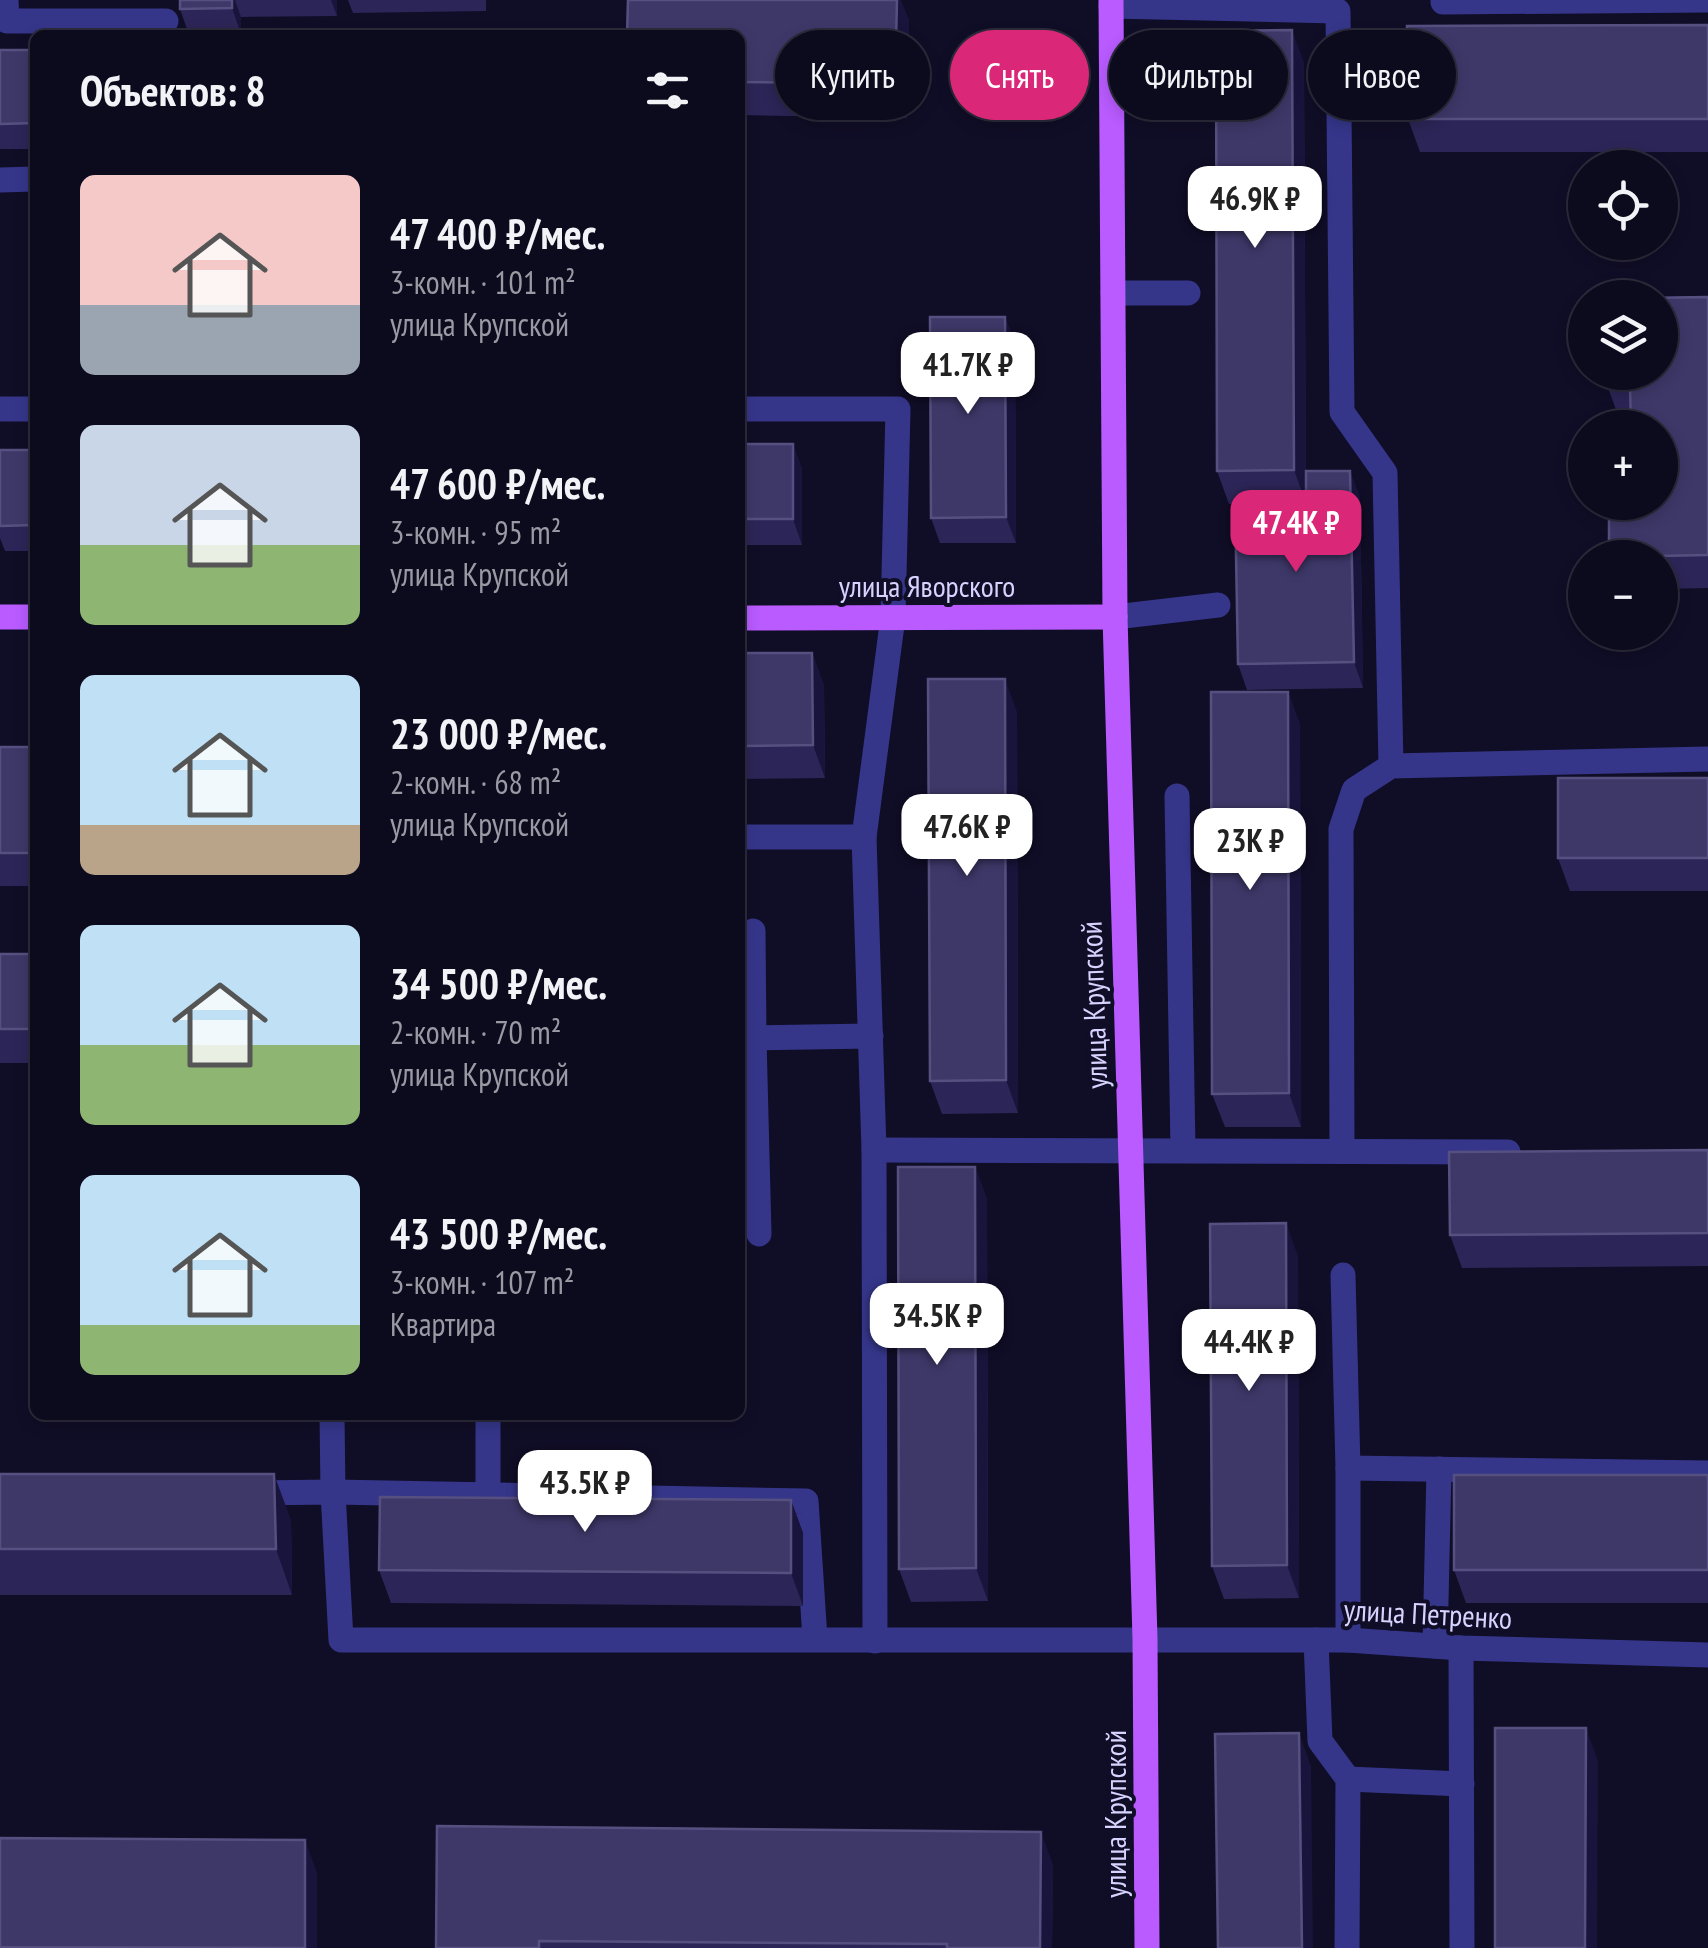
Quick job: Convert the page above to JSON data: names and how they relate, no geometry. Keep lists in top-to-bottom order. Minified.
{"streets":{"main road":["улица Яворского","улица Крупской"],"street":["улица Петренко"]},"crossings":[["улица Яворского","улица Крупской"],["улица Крупской","улица Петренко"]],"page":{"chip":["Купить","Снять","Фильтры","Новое"],"heading":"Объектов: 8","map_buttons":["+","−"],"list":[{"name":"47 400 ₽/мес.","note":"3-комн. · 101 m² · улица Крупской"},{"name":"47 600 ₽/мес.","note":"3-комн. · 95 m² · улица Крупской"},{"name":"23 000 ₽/мес.","note":"2-комн. · 68 m² · улица Крупской"},{"name":"34 500 ₽/мес.","note":"2-комн. · 70 m² · улица Крупской"},{"name":"43 500 ₽/мес.","note":"3-комн. · 107 m² · Квартира"}],"price":["46.9K ₽","41.7K ₽","47.4K ₽","47.6K ₽","23K ₽","34.5K ₽","44.4K ₽","43.5K ₽"]}}
